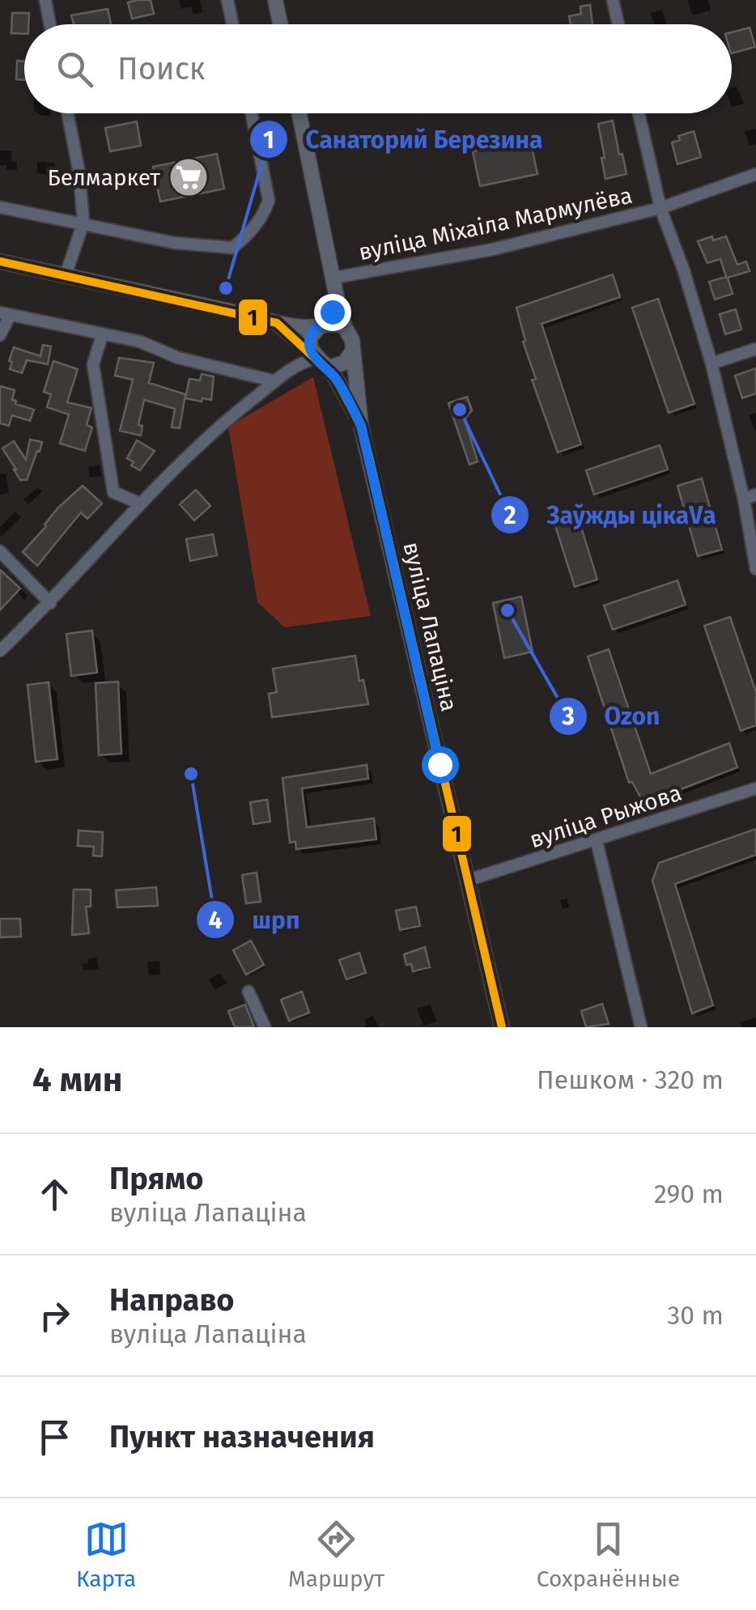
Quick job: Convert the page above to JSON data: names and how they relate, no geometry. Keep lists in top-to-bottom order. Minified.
{"streets":{"main road":["вуліца Лапаціна"],"street":["вуліца Міхаіла Мармулёва","вуліца Рыжова"]},"crossings":[["вуліца Лапаціна","вуліца Рыжова"]],"places":{"supermarket":["Белмаркет"],"other":["Санаторий Березина","Заўжды цікаVа","Ozon","шрп"]},"lines":["transit line 1"],"page":{"search":"Поиск","heading":["4 мин","Пешком · 320 m"],"list":[["Прямо","вуліца Лапаціна","290 m"],["Направо","вуліца Лапаціна","30 m"],"Пункт назначения"],"nav":["Карта","Маршрут","Сохранённые"]}}
